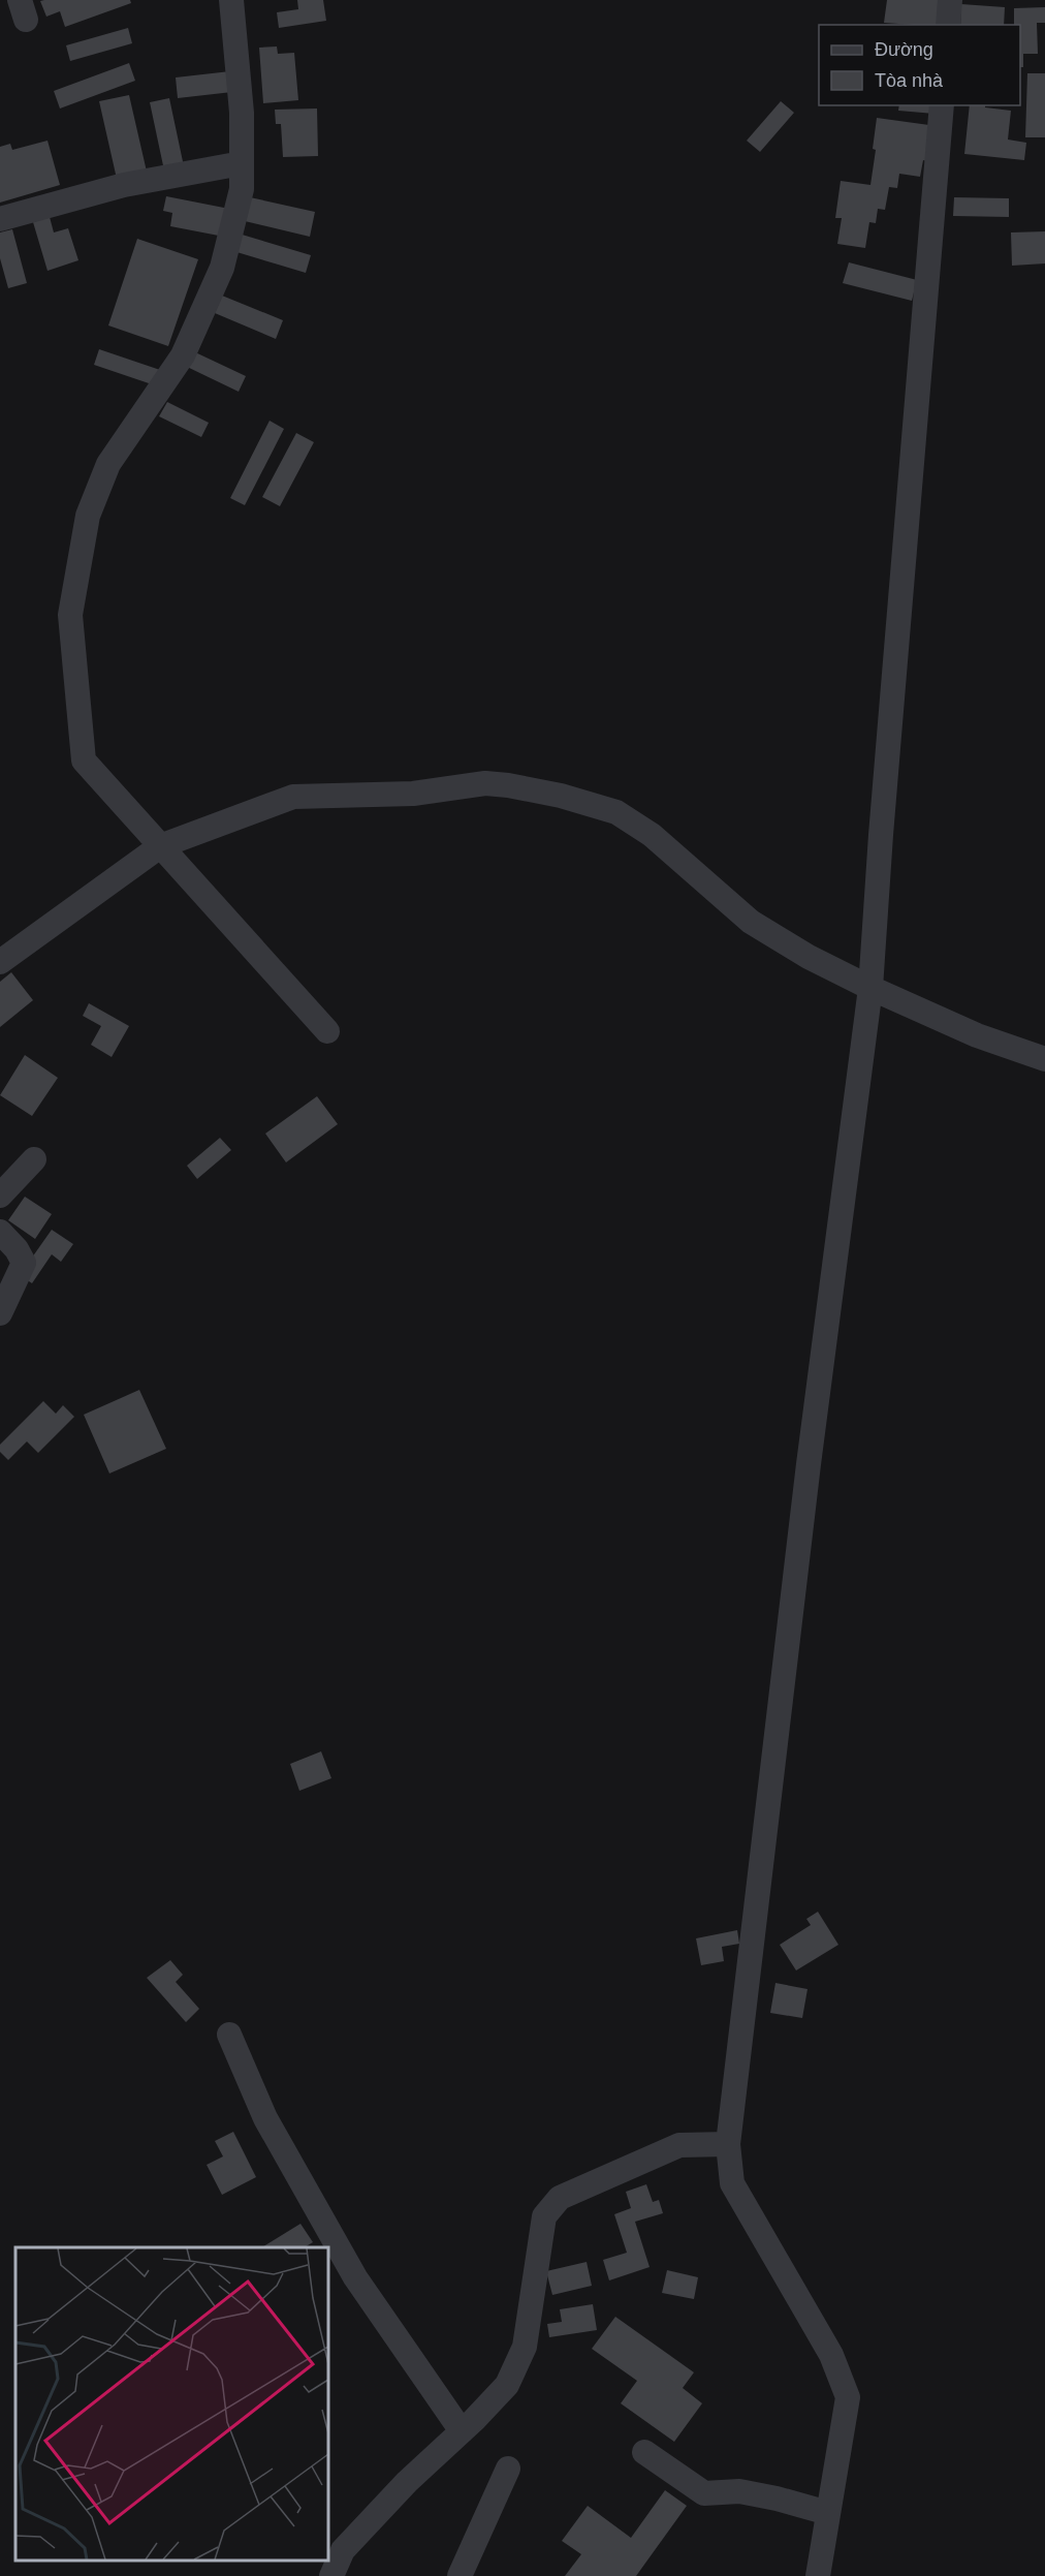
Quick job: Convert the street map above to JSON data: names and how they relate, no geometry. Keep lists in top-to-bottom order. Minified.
{"legend":["Đường","Tòa nhà"]}
